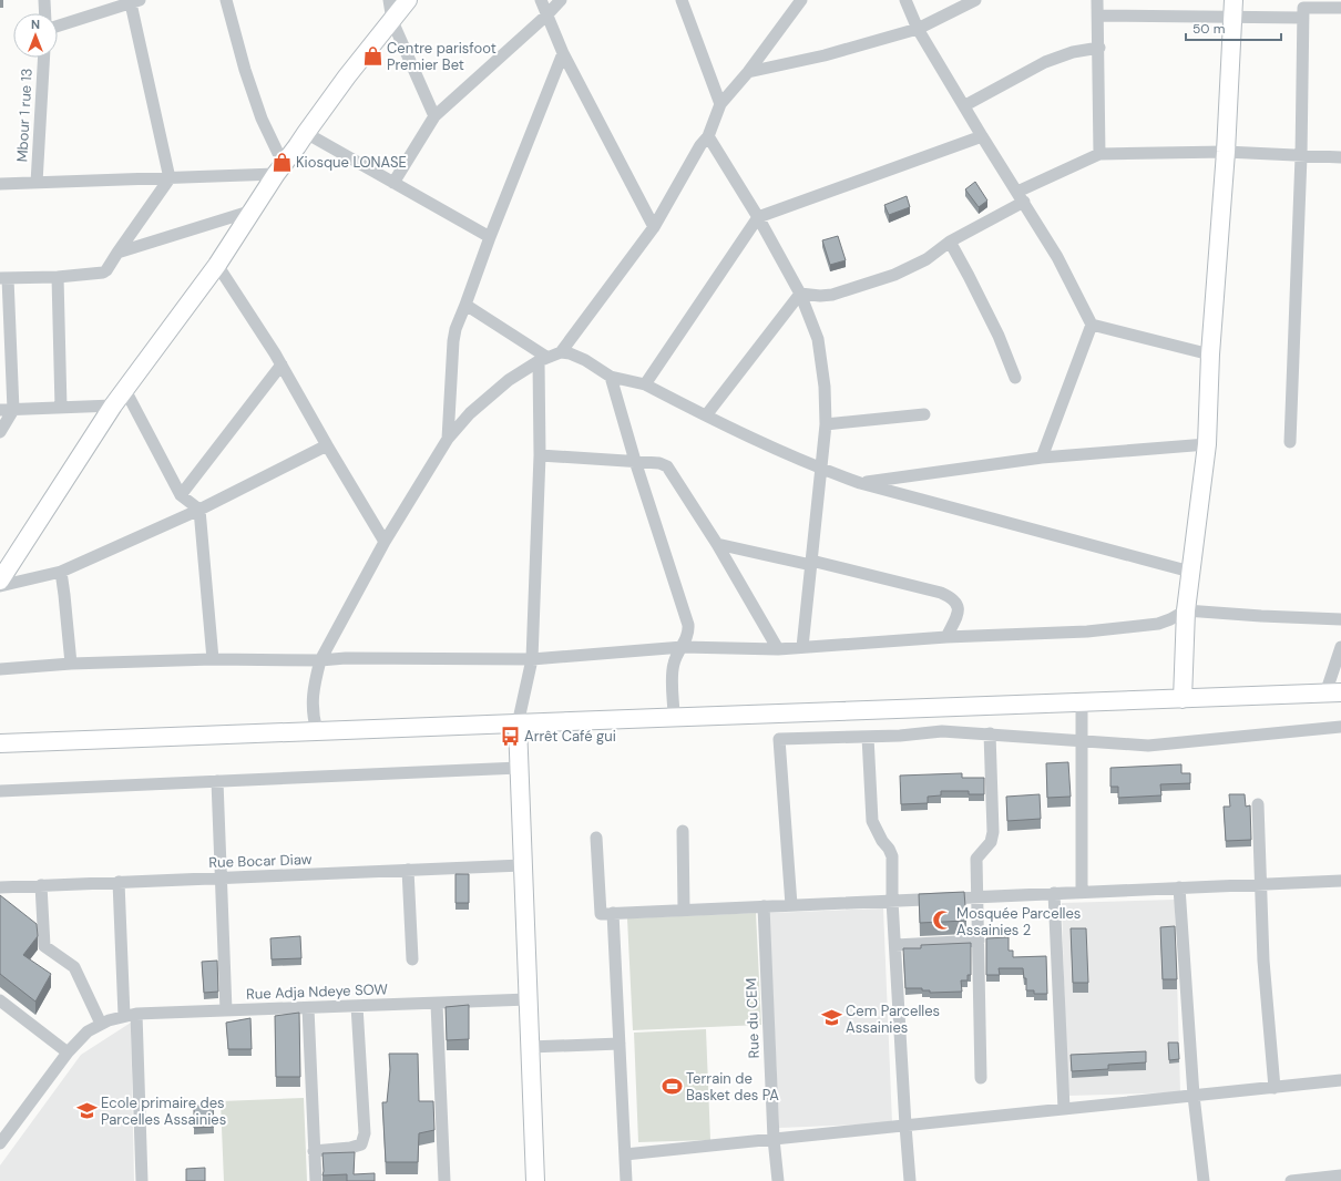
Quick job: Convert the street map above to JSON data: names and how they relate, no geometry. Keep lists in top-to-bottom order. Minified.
{"streets":{"street":["Mbour 1 rue 13","Rue Bocar Diaw","Rue Adja Ndeye SOW","Rue du CEM"]},"places":{"shop":["Centre parisfoot Premier Bet","Kiosque LONASE"],"bus stop":["Arrêt Café gui"],"mosque":["Mosquée Parcelles Assainies 2"],"school or university":["Cem Parcelles Assainies","Ecole primaire des Parcelles Assainies"],"sports":["Terrain de Basket des PA"]},"scale_bar":"50 m","north":"top"}
